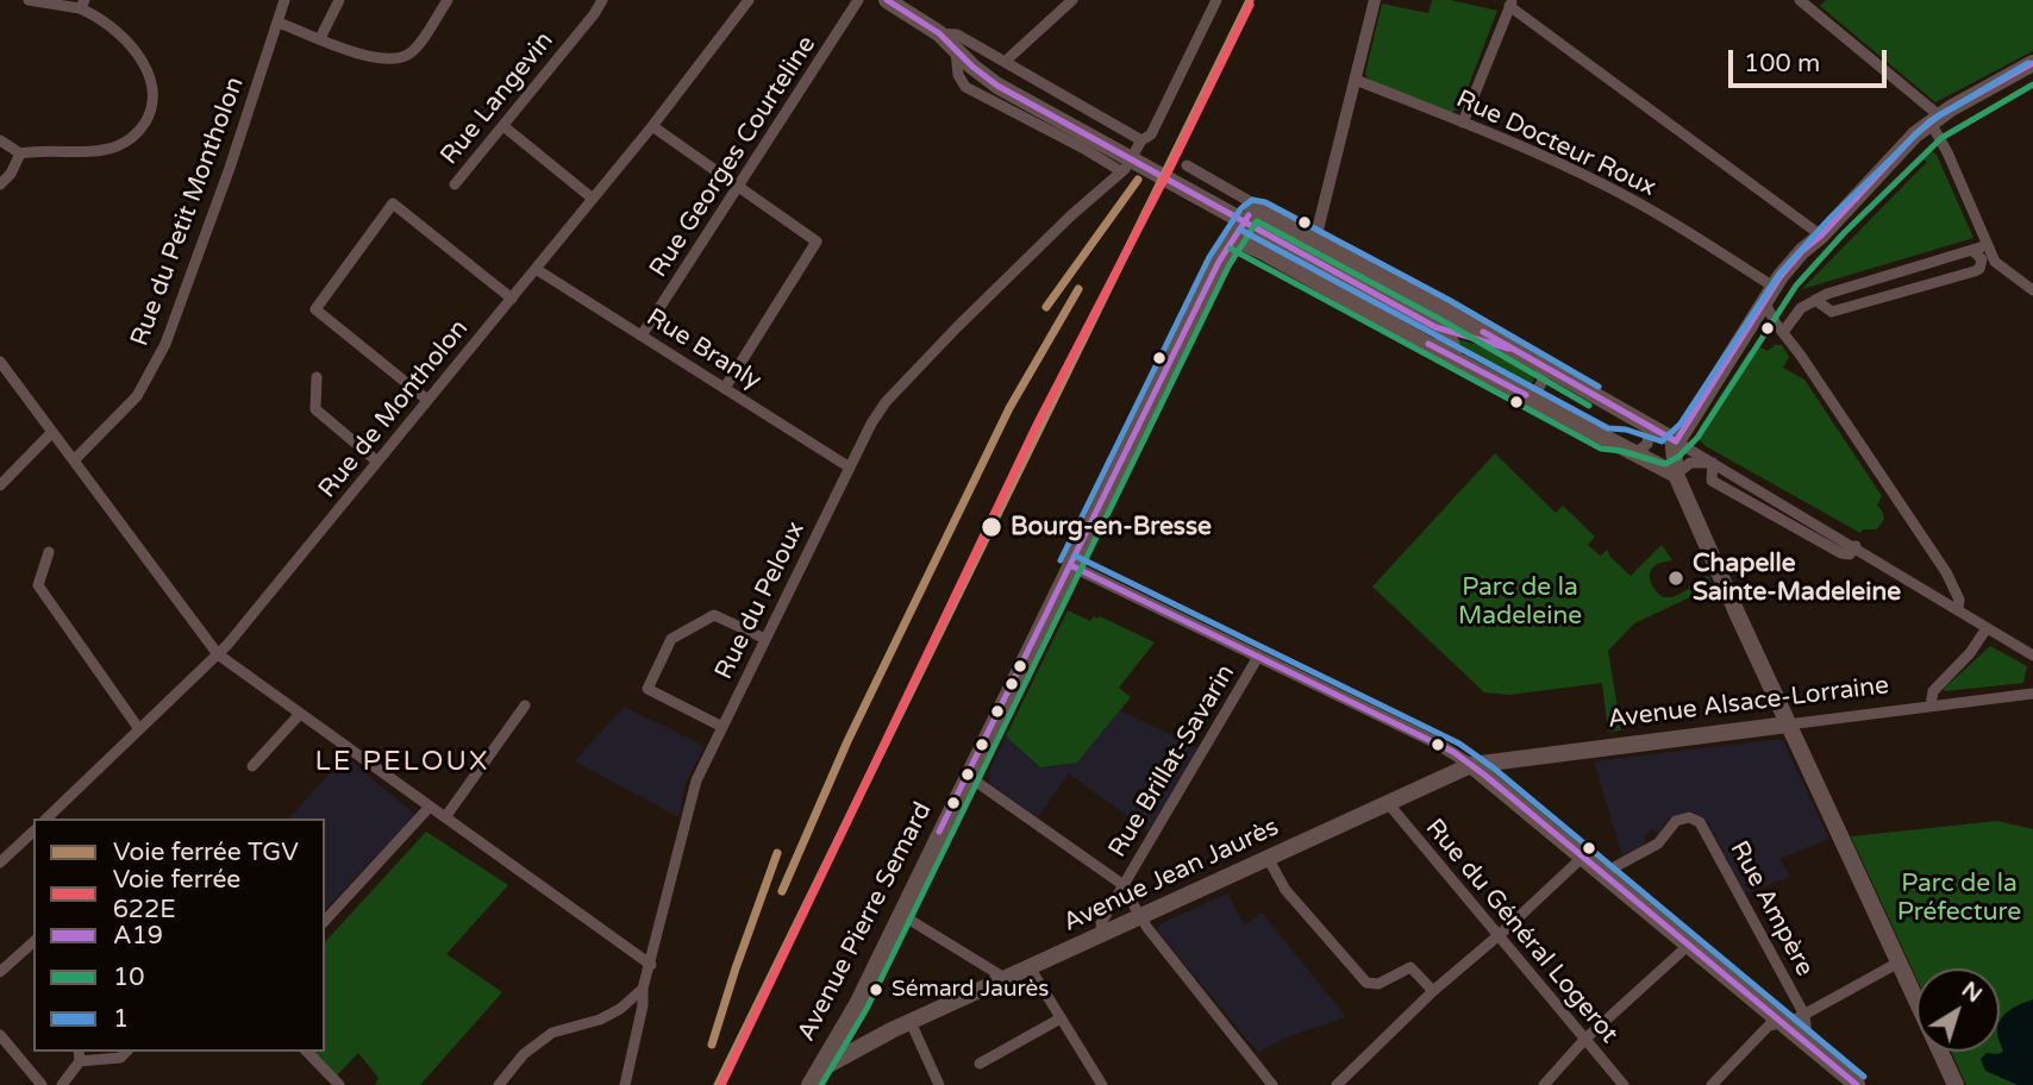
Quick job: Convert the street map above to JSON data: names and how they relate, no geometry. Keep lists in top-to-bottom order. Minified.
{"streets":{"main road":["Avenue Alsace-Lorraine","Avenue Jean Jaurès","Avenue Pierre Semard"],"street":["Rue Langevin","Rue Docteur Roux","Rue Georges Courteline","Rue du Petit Montholon","Rue Branly","Rue de Montholon","Rue du Peloux","Rue Brillat-Savarin","Rue Ampère","Rue du Général Logerot"]},"crossings":[["Rue Georges Courteline","Rue Branly"],["Rue Branly","Rue de Montholon"],["Rue Branly","Rue du Peloux"],["Avenue Alsace-Lorraine","Avenue Jean Jaurès"],["Rue Brillat-Savarin","Avenue Jean Jaurès"],["Avenue Jean Jaurès","Avenue Pierre Semard"],["Avenue Jean Jaurès","Rue du Général Logerot"]],"districts":["LE PELOUX"],"parks":["Parc de la Madeleine","Parc de la Préfecture"],"places":["Bourg-en-Bresse","Chapelle Sainte-Madeleine","Sémard Jaurès"],"lines":["rail line TGV","transit line A19","rail line 622E","transit line 1","transit line 10"],"legend":["Voie ferrée TGV","Voie ferrée 622E","A19","10","1"],"scale_bar":"100 m","north":"top right"}
